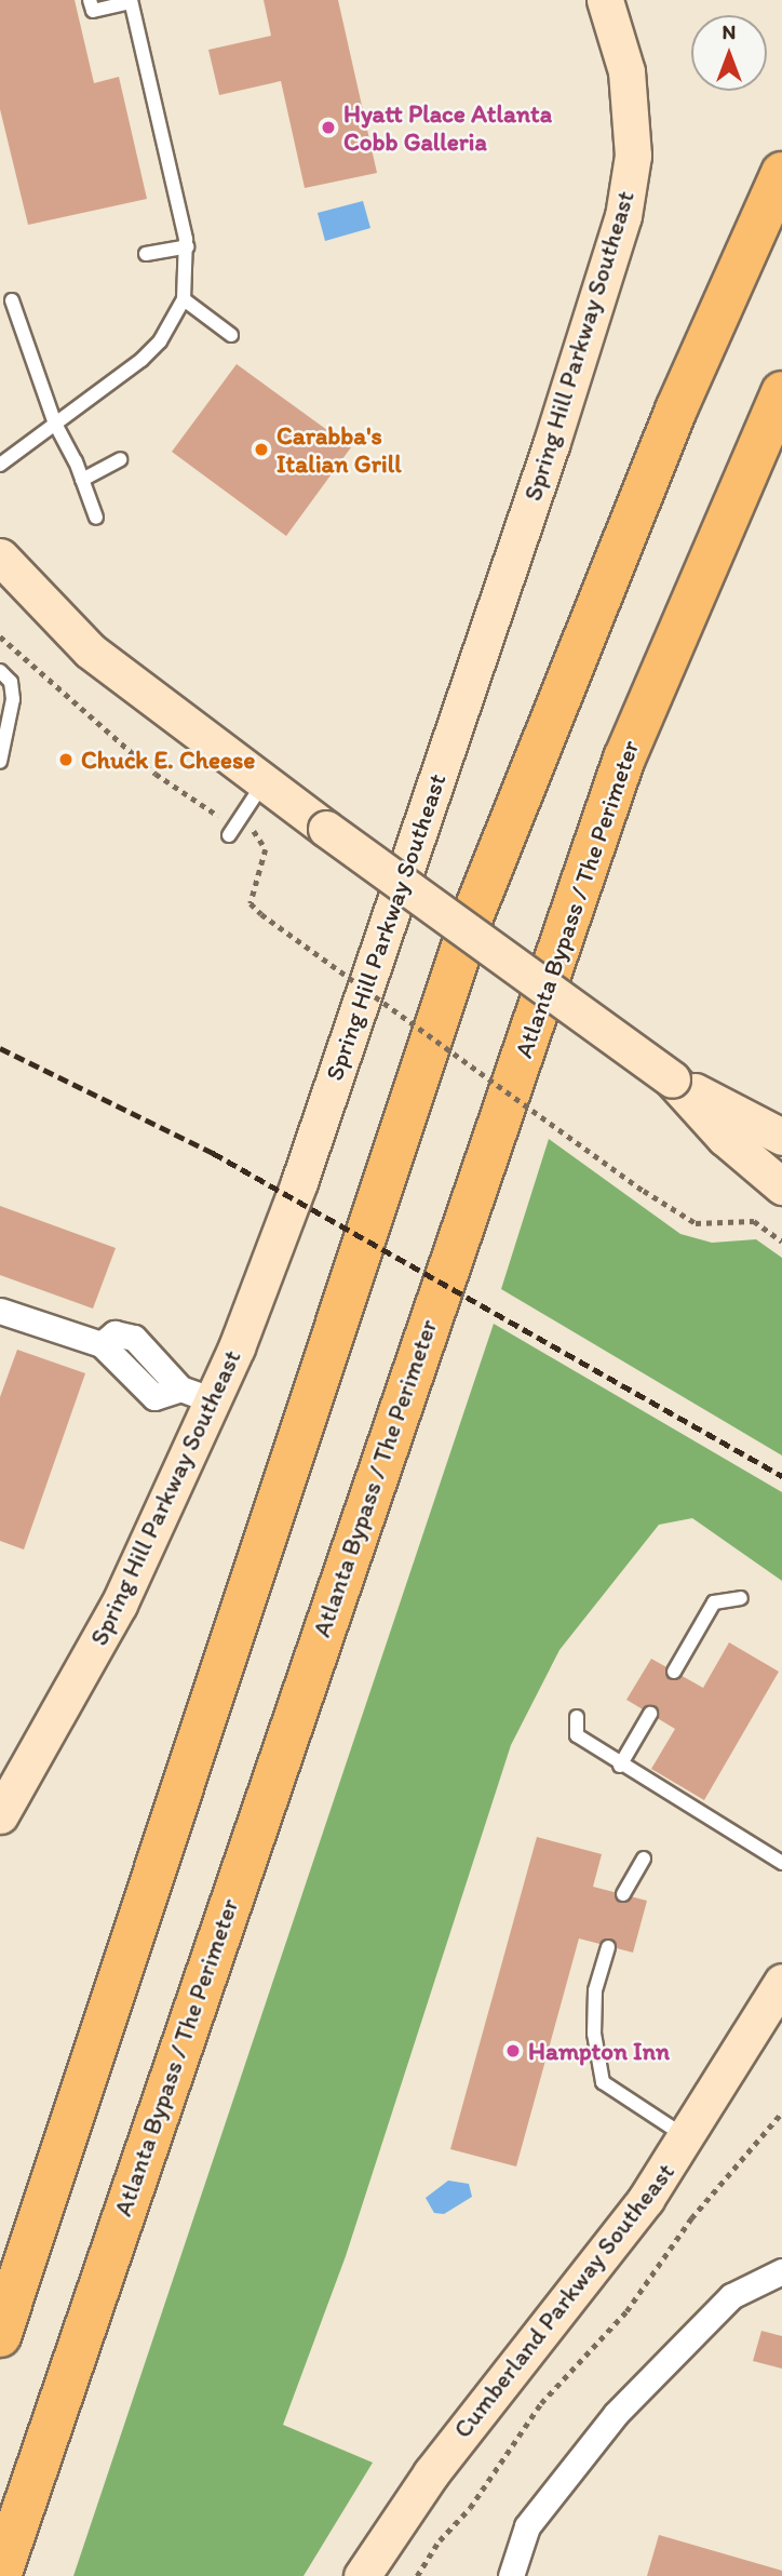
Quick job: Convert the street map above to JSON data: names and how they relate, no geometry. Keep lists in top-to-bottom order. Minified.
{"streets":{"highway":["Atlanta Bypass / The Perimeter"],"street":["Spring Hill Parkway Southeast","Cumberland Parkway Southeast"]},"places":["Hyatt Place Atlanta Cobb Galleria","Carabba's Italian Grill","Chuck E. Cheese","Hampton Inn"],"north":"top"}
